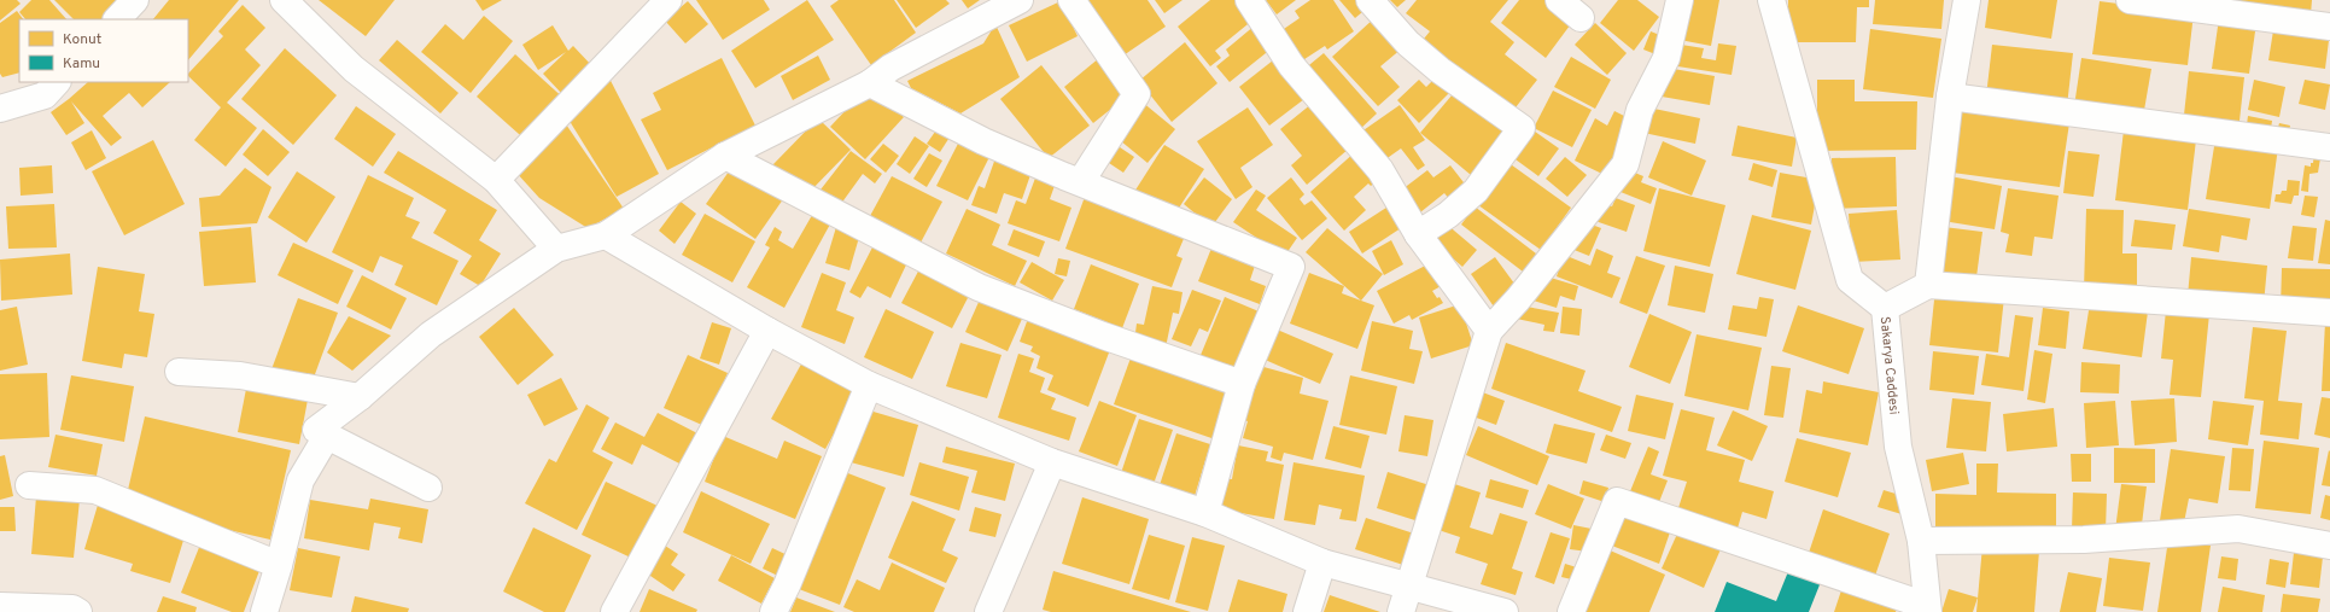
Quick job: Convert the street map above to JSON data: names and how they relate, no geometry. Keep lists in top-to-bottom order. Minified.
{"streets":{"street":["Sakarya Caddesi"]},"legend":["Konut","Kamu"]}
